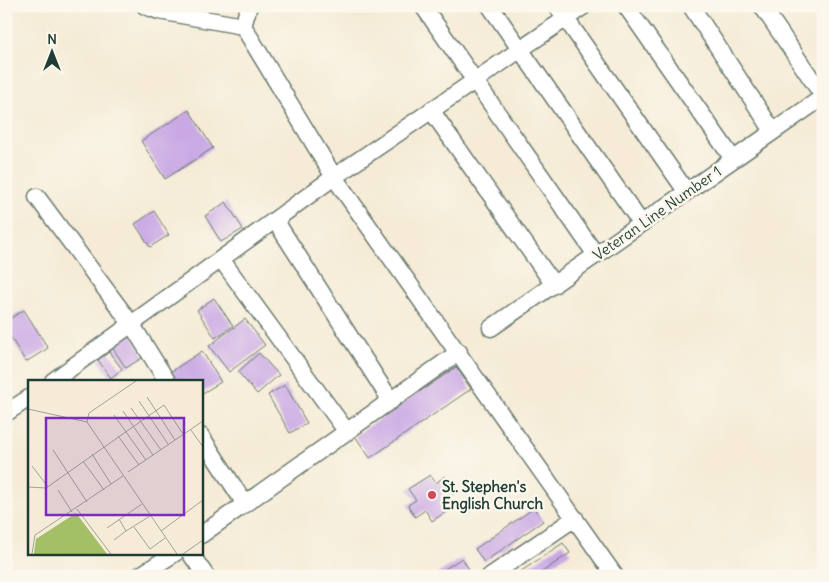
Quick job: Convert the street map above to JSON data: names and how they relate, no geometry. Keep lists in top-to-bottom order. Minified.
{"streets":{"street":["Veteran Line Number 1"]},"places":["St. Stephen's English Church"],"north":"top"}
